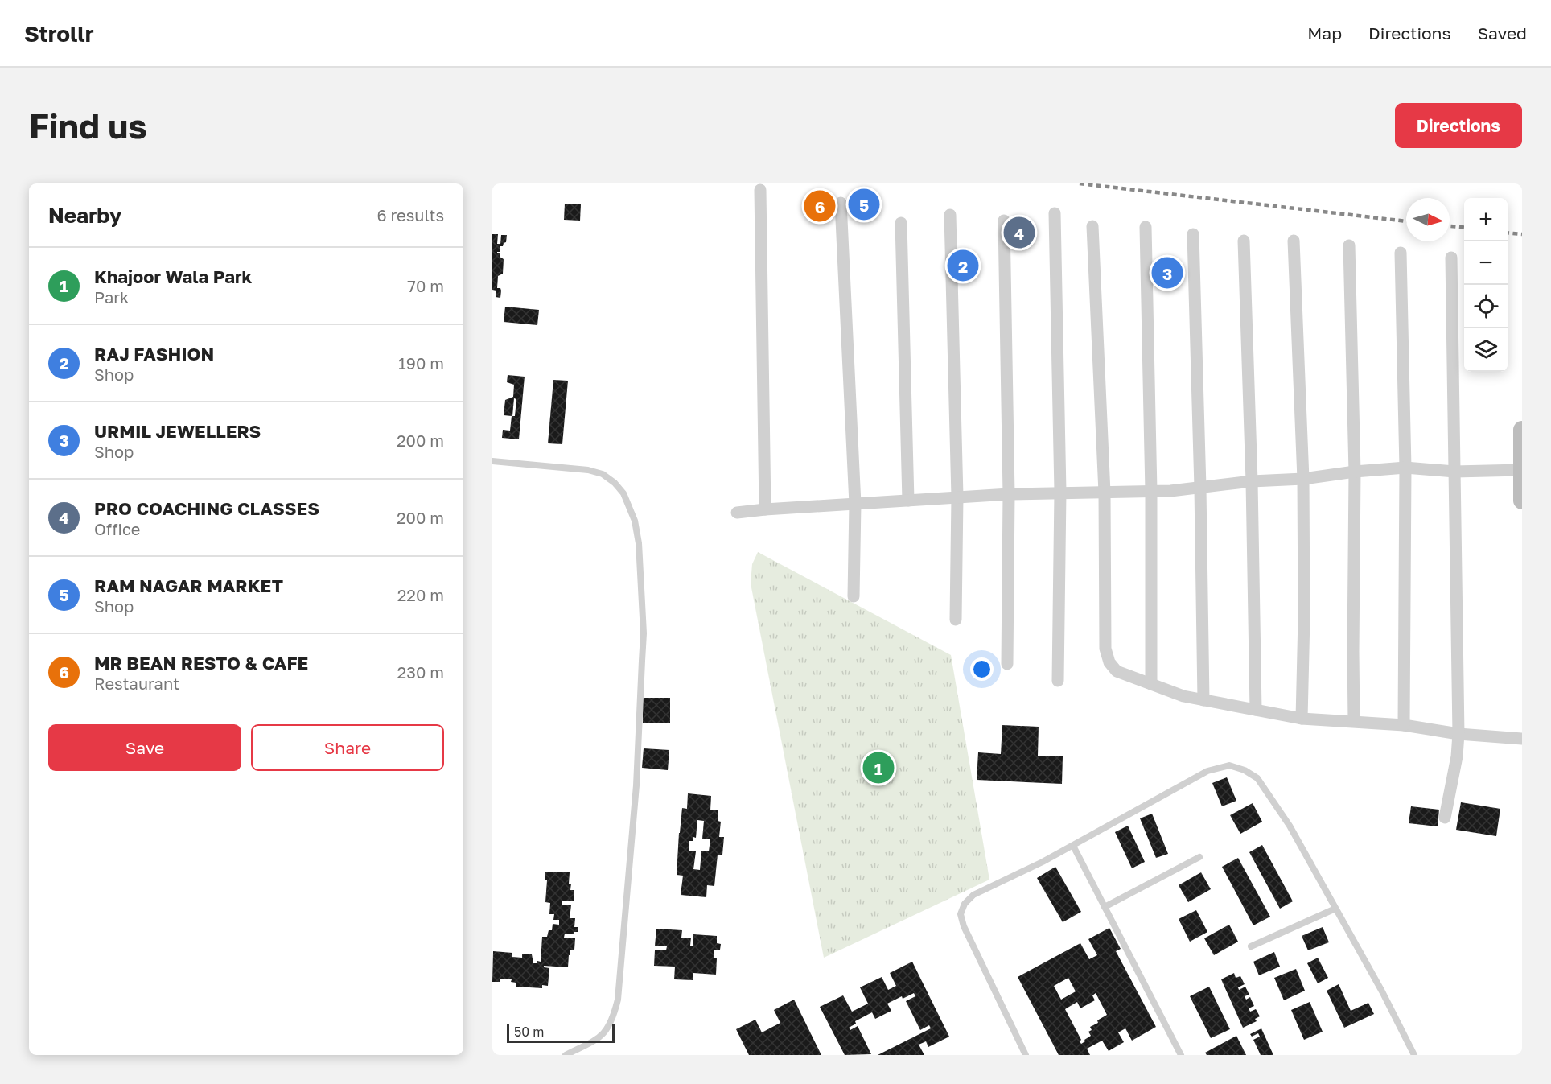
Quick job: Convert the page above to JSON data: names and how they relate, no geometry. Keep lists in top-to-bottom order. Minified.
{"scale_bar":"50 m","north":"right","page":{"header":"Strollr","nav":["Map","Directions","Saved"],"buttons":["Directions",["Save","Share"]],"title":"Find us","heading":["Nearby","6 results"],"pins":["5","6","4","2","3","1"],"map_buttons":["+","−"],"list":[{"mark":"1","name":"Khajoor Wala Park","note":"Park","value":"70 m"},{"mark":"2","name":"RAJ FASHION","note":"Shop","value":"190 m"},{"mark":"3","name":"URMIL JEWELLERS","note":"Shop","value":"200 m"},{"mark":"4","name":"PRO COACHING CLASSES","note":"Office","value":"200 m"},{"mark":"5","name":"RAM NAGAR MARKET","note":"Shop","value":"220 m"},{"mark":"6","name":"MR BEAN RESTO & CAFE","note":"Restaurant","value":"230 m"}],"scale":"50 m"}}
